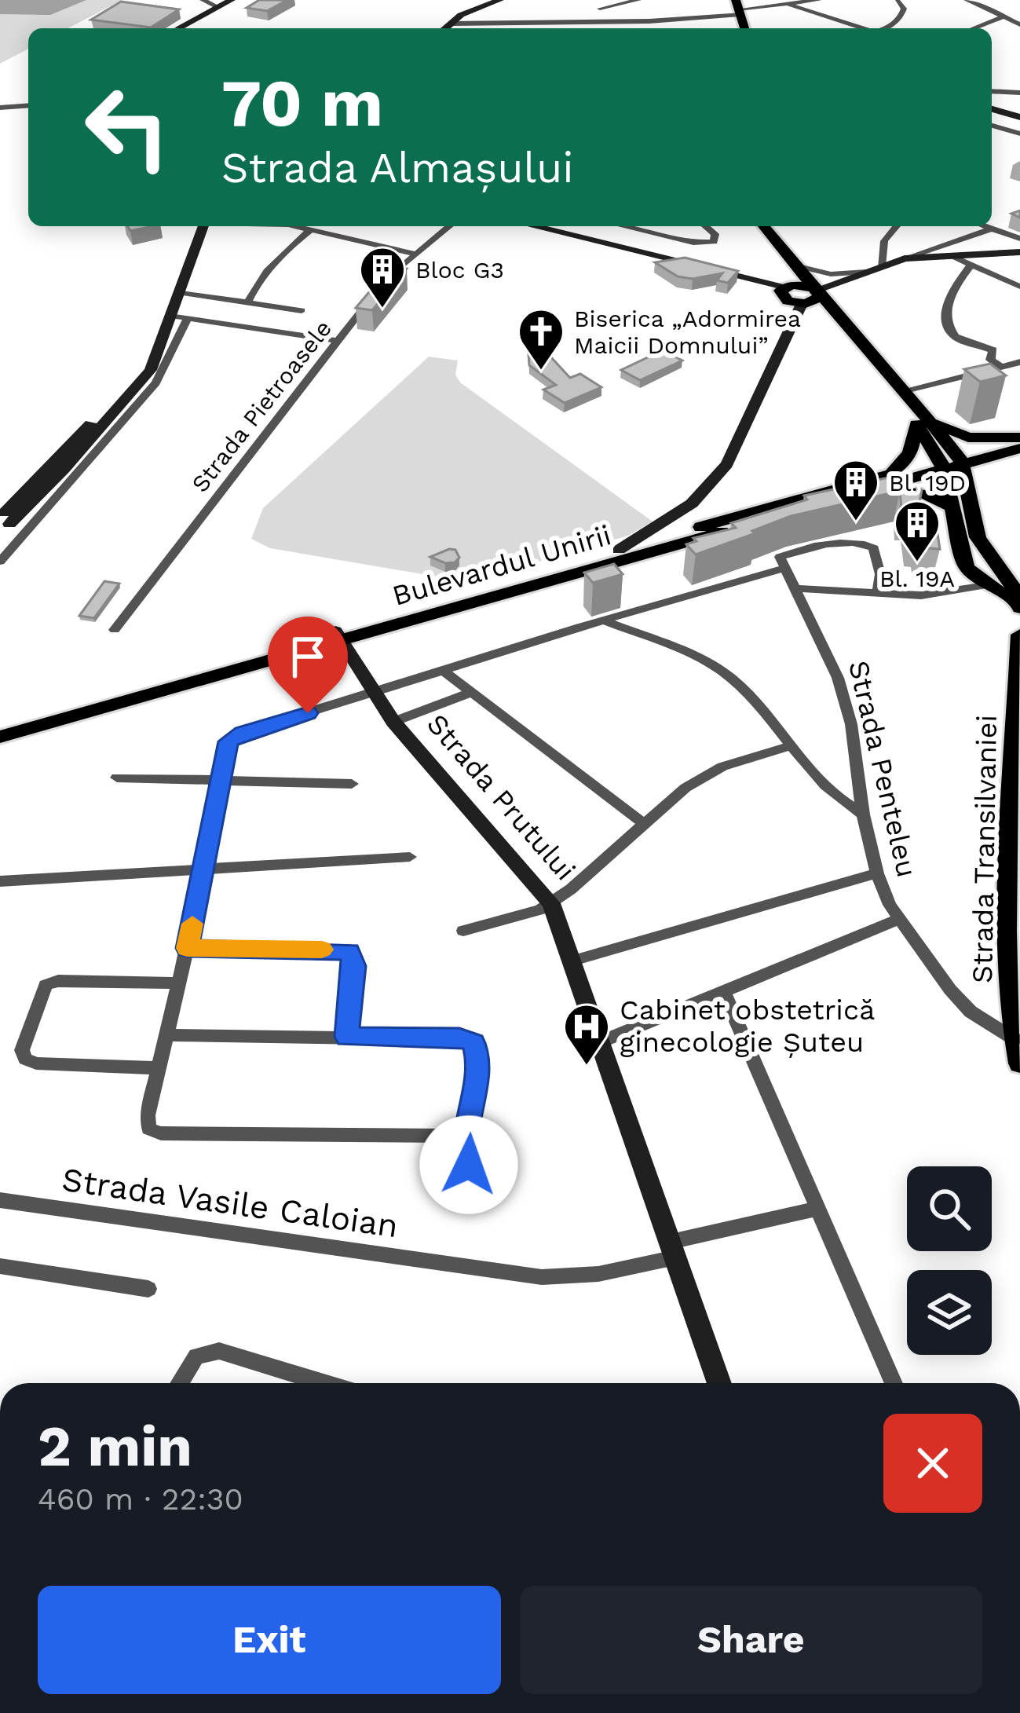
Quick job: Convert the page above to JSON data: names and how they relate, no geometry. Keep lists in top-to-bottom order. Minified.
{"streets":{"main road":["Bulevardul Unirii","Strada Transilvaniei"],"street":["Strada Pietroasele","Strada Penteleu","Strada Prutului","Strada Vasile Caloian"]},"crossings":[["Bulevardul Unirii","Strada Prutului"],["Strada Penteleu","Strada Transilvaniei"],["Strada Prutului","Strada Vasile Caloian"]],"places":{"building":["Bloc G3","Bl. 19D","Bl. 19A"],"church":["Biserica „Adormirea Maicii Domnului”"],"hospital":["Cabinet obstetrică ginecologie Șuteu"]},"page":{"turn":["70 m","Strada Almașului"],"heading":["2 min","460 m · 22:30"],"buttons":["Exit","Share"]}}
